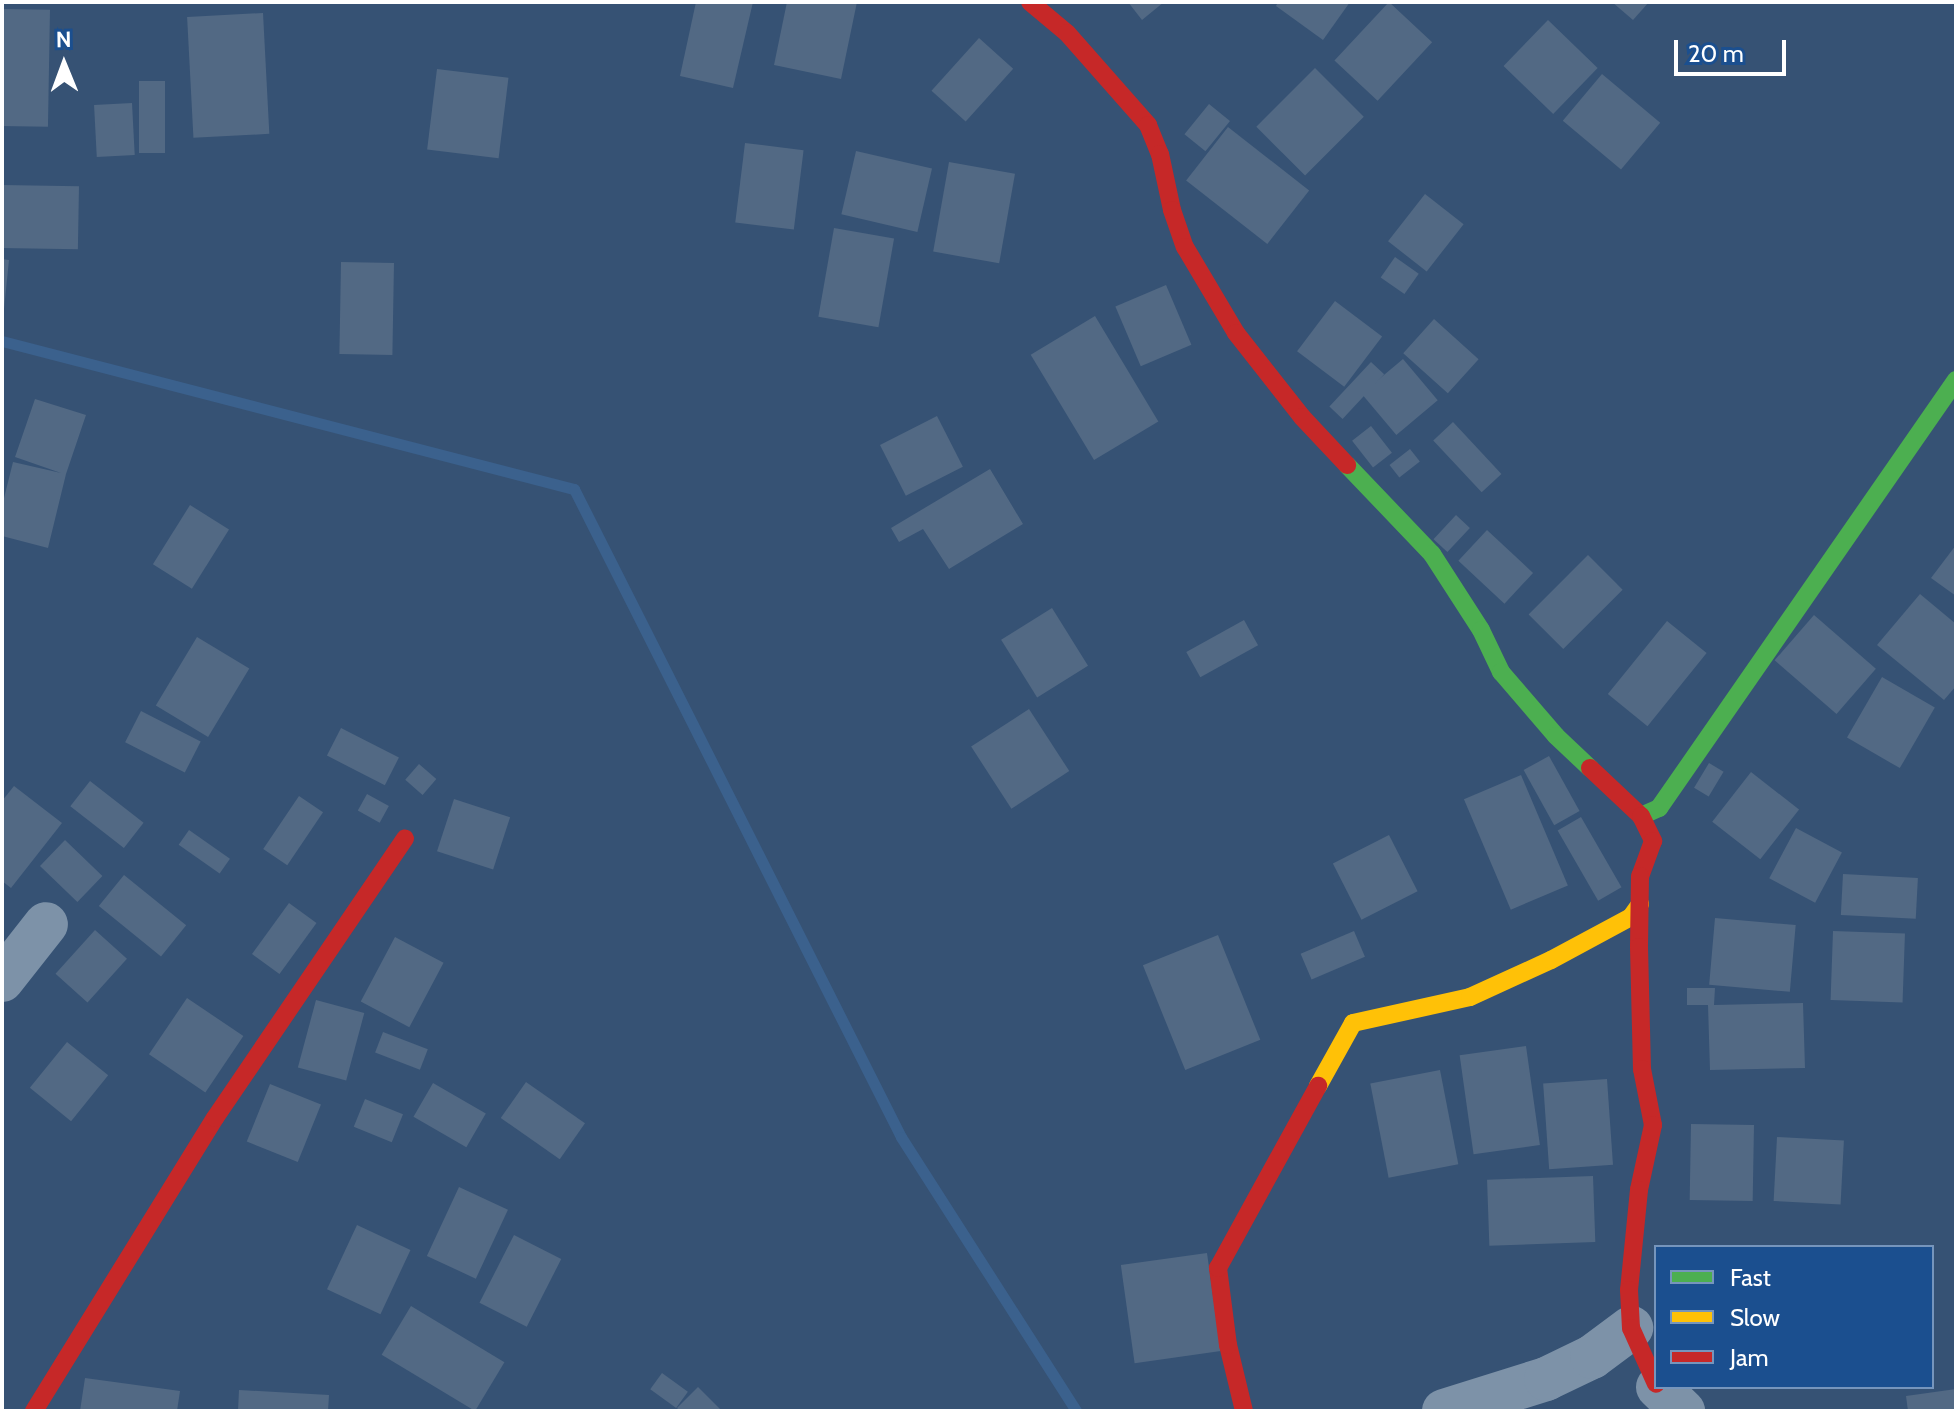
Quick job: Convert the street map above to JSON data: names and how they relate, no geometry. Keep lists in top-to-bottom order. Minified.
{"legend":["Fast","Slow","Jam"],"scale_bar":"20 m","north":"top"}
